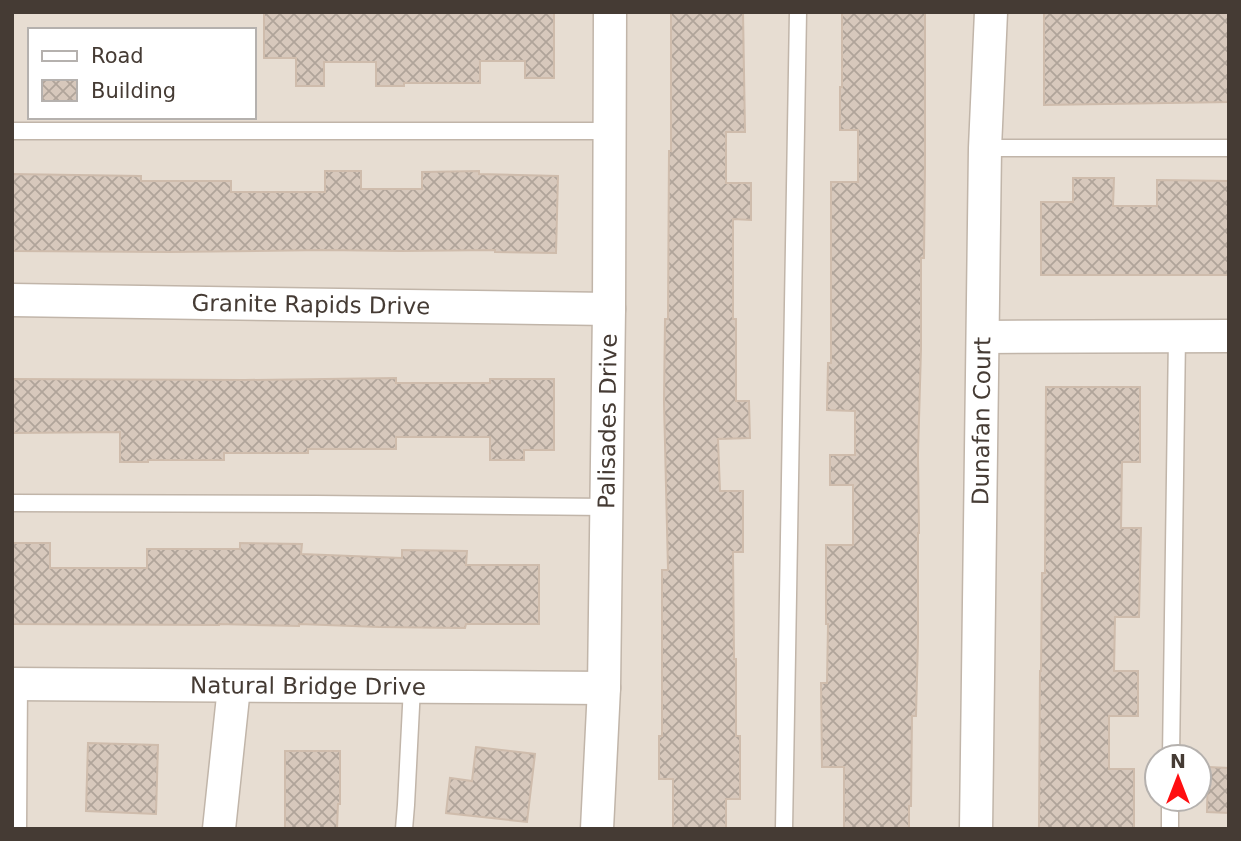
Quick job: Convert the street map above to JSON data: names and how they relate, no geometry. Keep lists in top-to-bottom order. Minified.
{"streets":{"street":["Granite Rapids Drive","Dunafan Court","Palisades Drive","Natural Bridge Drive"]},"crossings":[["Granite Rapids Drive","Palisades Drive"],["Palisades Drive","Natural Bridge Drive"]],"legend":["Road","Building"],"north":"top"}
